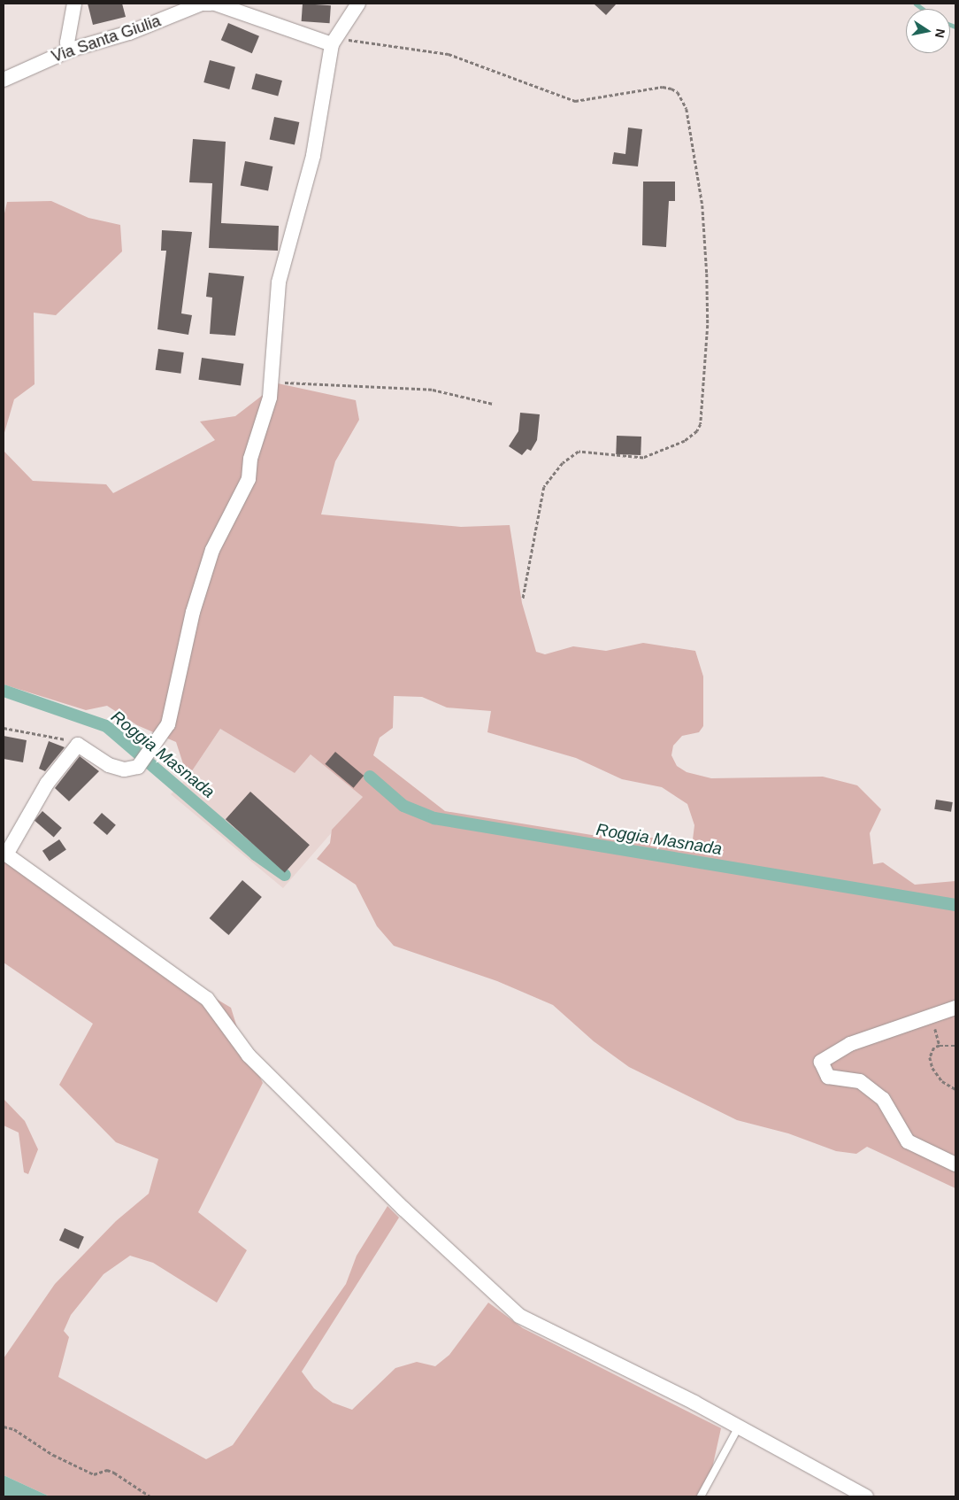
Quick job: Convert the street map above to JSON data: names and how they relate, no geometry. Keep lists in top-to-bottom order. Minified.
{"streets":{"street":["Via Santa Giulia"]},"water":["Roggia Masnada"],"north":"right"}
